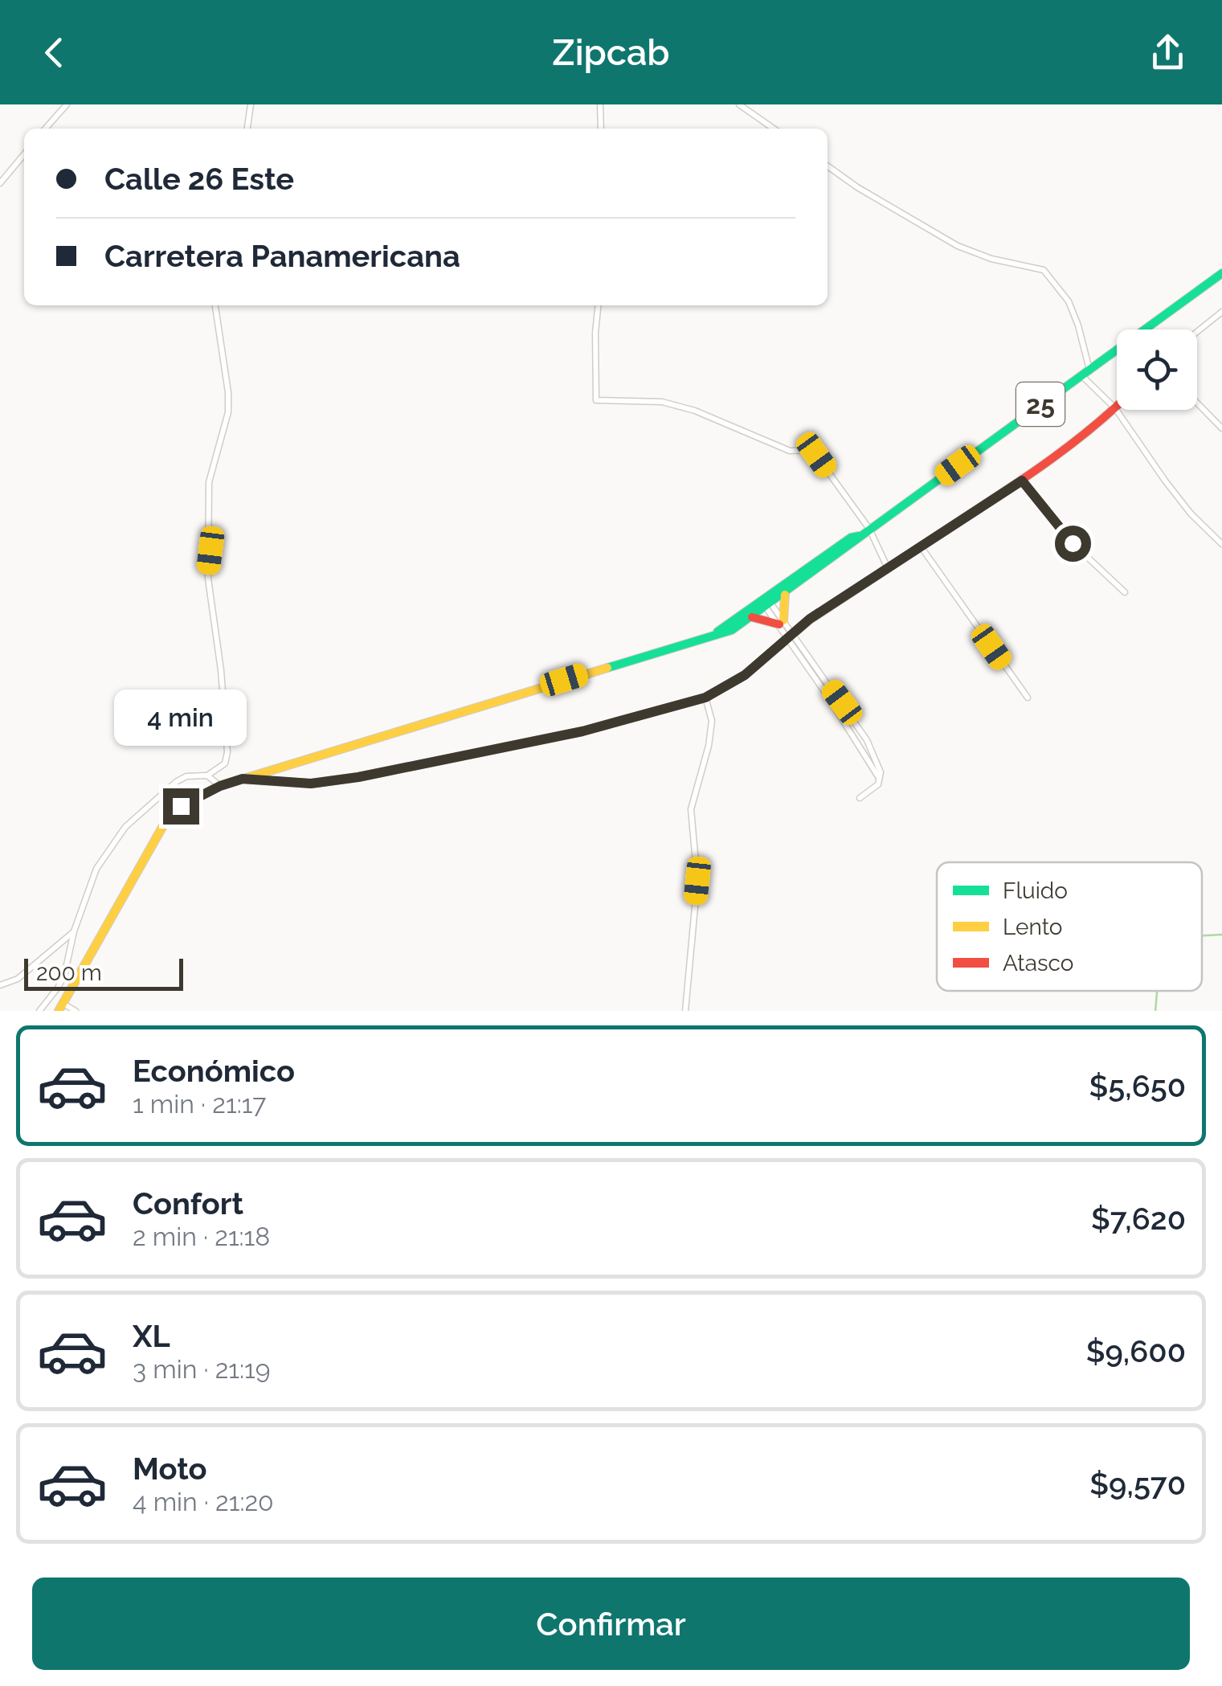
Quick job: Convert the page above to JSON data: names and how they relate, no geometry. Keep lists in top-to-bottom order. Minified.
{"streets":{"main road":["25"]},"legend":["Fluido","Lento","Atasco"],"scale_bar":"200 m","page":{"header":"Zipcab","banner":["Calle 26 Este","Carretera Panamericana"],"bubble":"4 min","scale":"200 m","list":[{"name":"Económico","note":"1 min · 21:17","value":"$5,650"},{"name":"Confort","note":"2 min · 21:18","value":"$7,620"},{"name":"XL","note":"3 min · 21:19","value":"$9,600"},{"name":"Moto","note":"4 min · 21:20","value":"$9,570"}],"buttons":"Confirmar"}}
